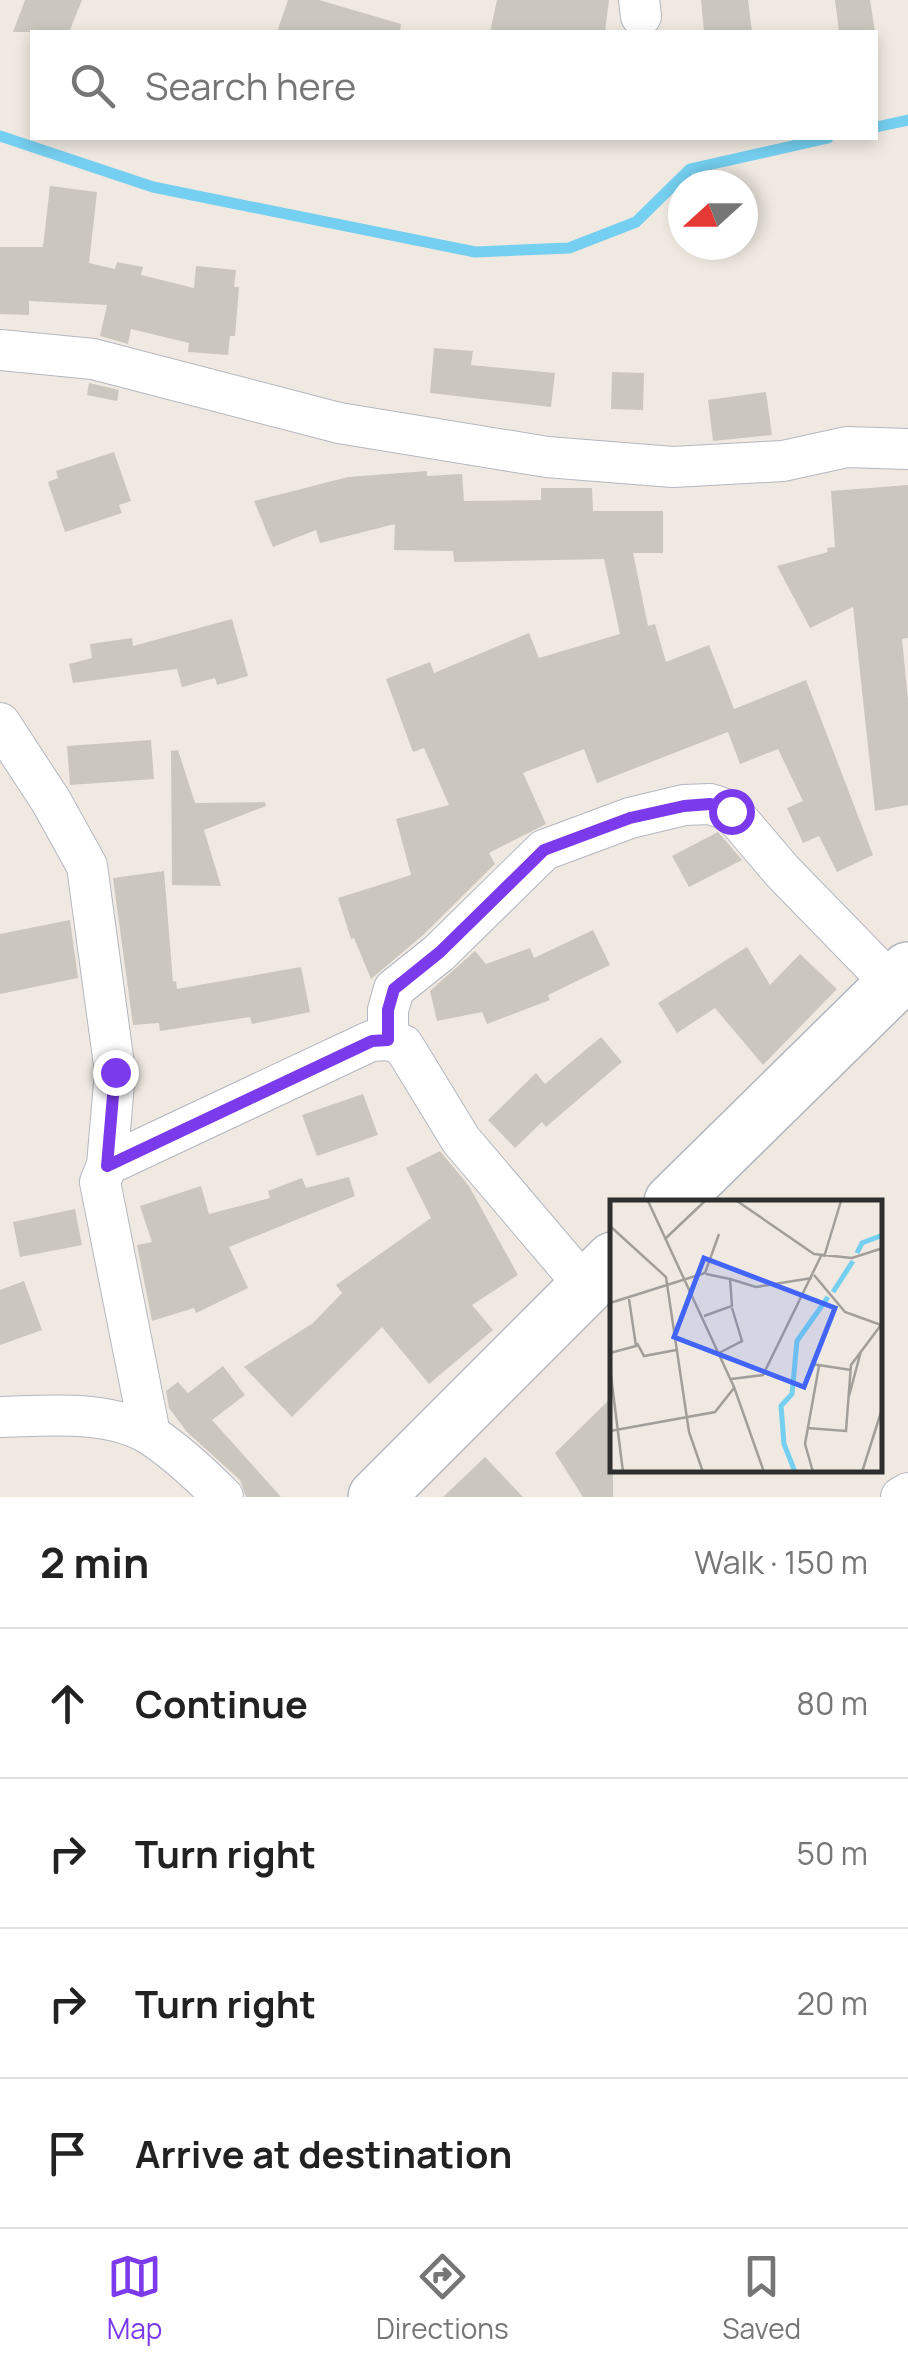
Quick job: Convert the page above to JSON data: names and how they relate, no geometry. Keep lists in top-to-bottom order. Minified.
{"north":"left","page":{"search":"Search here","heading":["2 min","Walk · 150 m"],"list":[["Continue","80 m"],["Turn right","50 m"],["Turn right","20 m"],"Arrive at destination"],"nav":["Map","Directions","Saved"]}}
